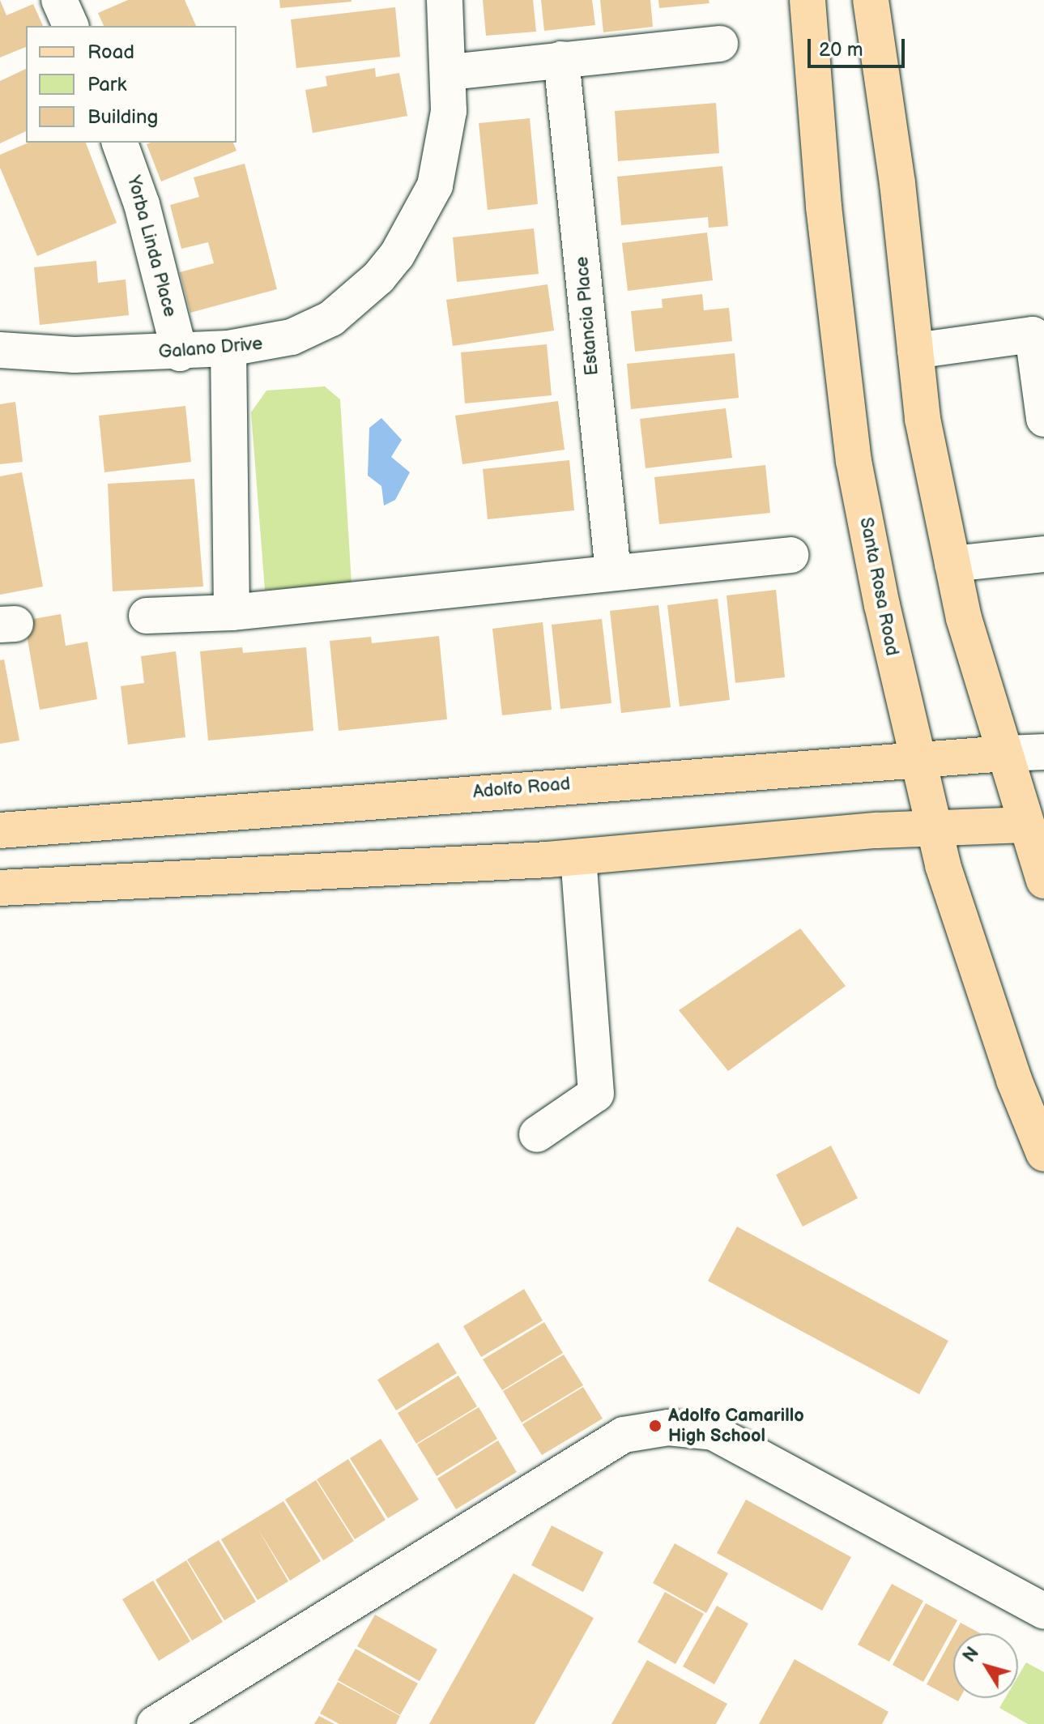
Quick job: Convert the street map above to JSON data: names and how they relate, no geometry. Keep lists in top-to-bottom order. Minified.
{"streets":{"main road":["Santa Rosa Road","Adolfo Road"],"street":["Yorba Linda Place","Estancia Place","Galano Drive"]},"crossings":[["Yorba Linda Place","Galano Drive"],["Santa Rosa Road","Adolfo Road"]],"places":["Adolfo Camarillo High School"],"legend":["Road","Park","Building"],"scale_bar":"20 m","north":"top left"}
